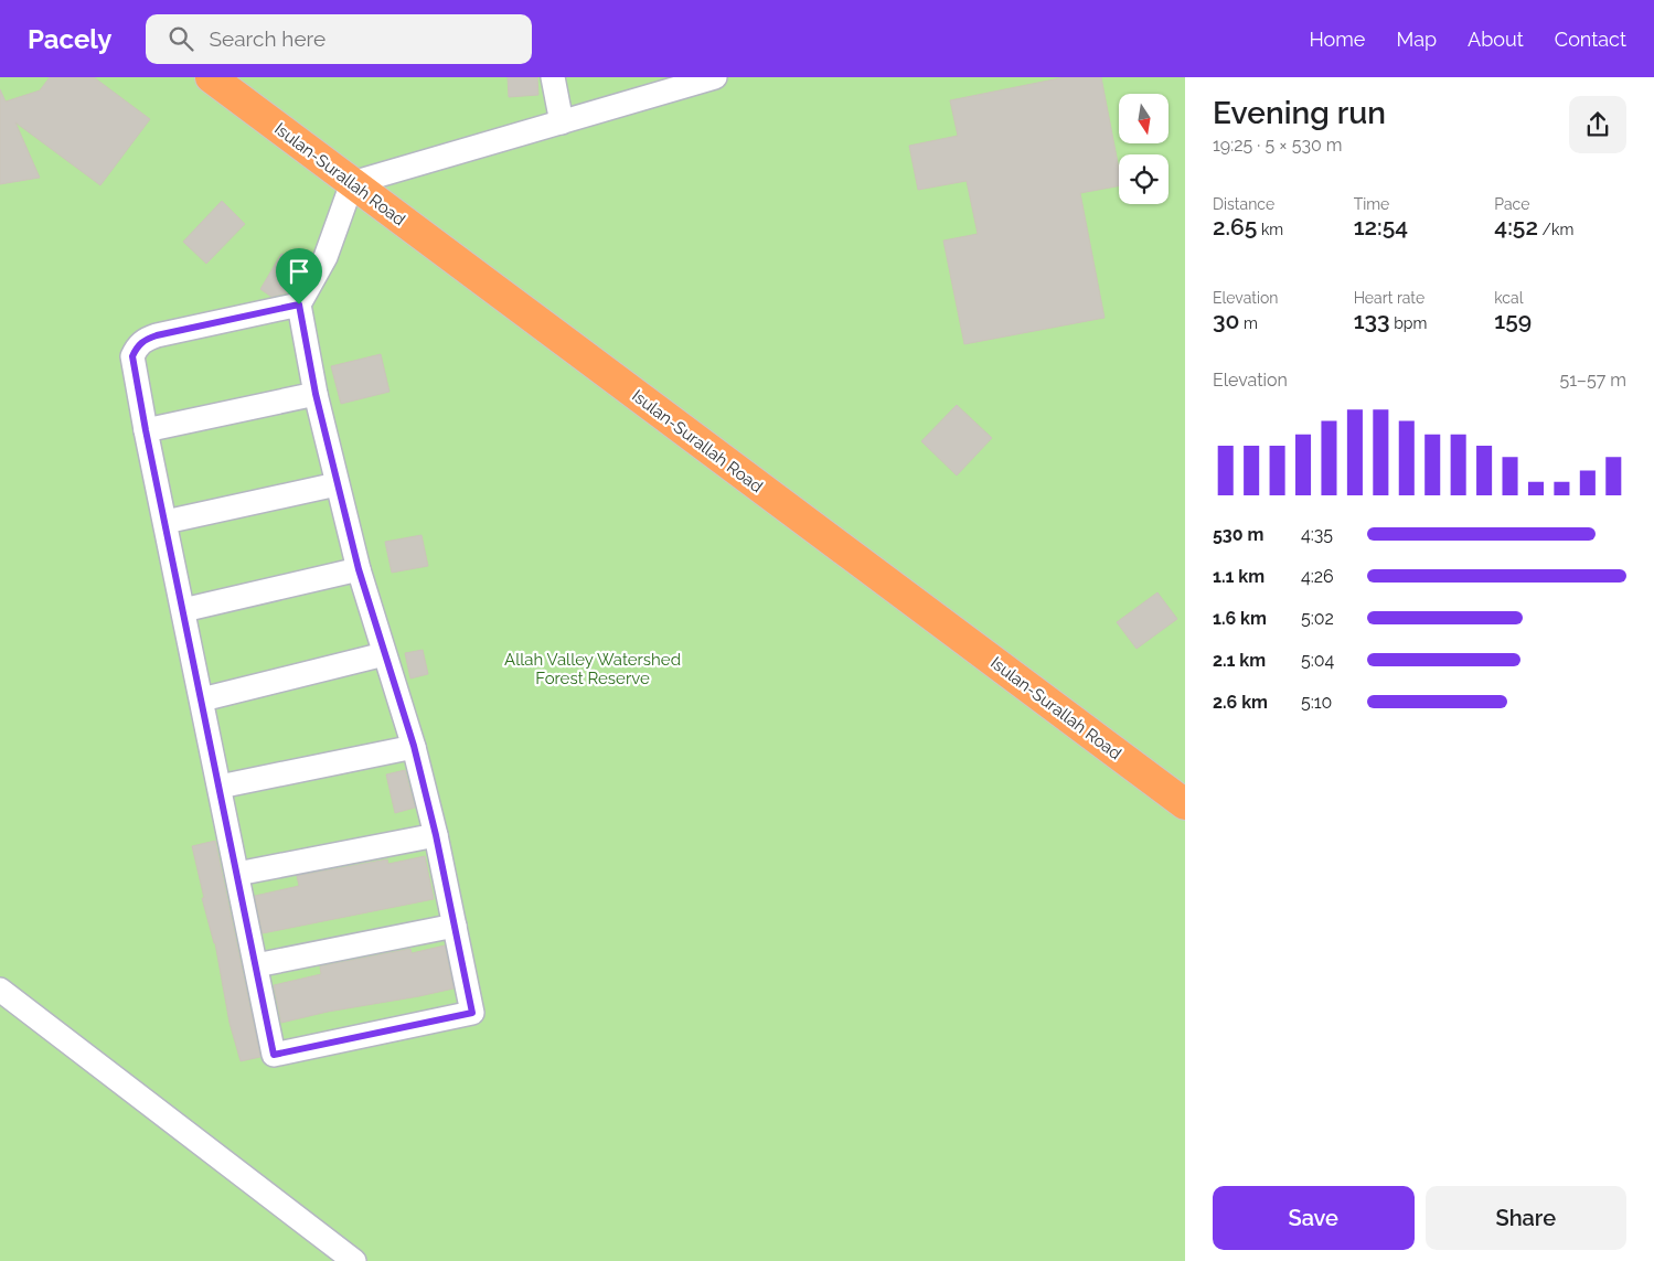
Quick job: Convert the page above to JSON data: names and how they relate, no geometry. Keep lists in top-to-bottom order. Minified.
{"streets":{"highway":["Isulan-Surallah Road"]},"parks":["Allah Valley Watershed Forest Reserve"],"north":"bottom","page":{"header":"Pacely","search":"Search here","nav":["Home","Map","About","Contact"],"heading":["Evening run","19:25 · 5 × 530 m"],"stats":[["Distance","2.65 km"],["Time","12:54"],["Pace","4:52 /km"],["Elevation","30 m"],["Heart rate","133 bpm"],["kcal","159"]],"chart":["Elevation","51–57 m"],"list":[{"name":"530 m","note":"4:35"},{"name":"1.1 km","note":"4:26"},{"name":"1.6 km","note":"5:02"},{"name":"2.1 km","note":"5:04"},{"name":"2.6 km","note":"5:10"}],"buttons":["Save","Share"]}}
